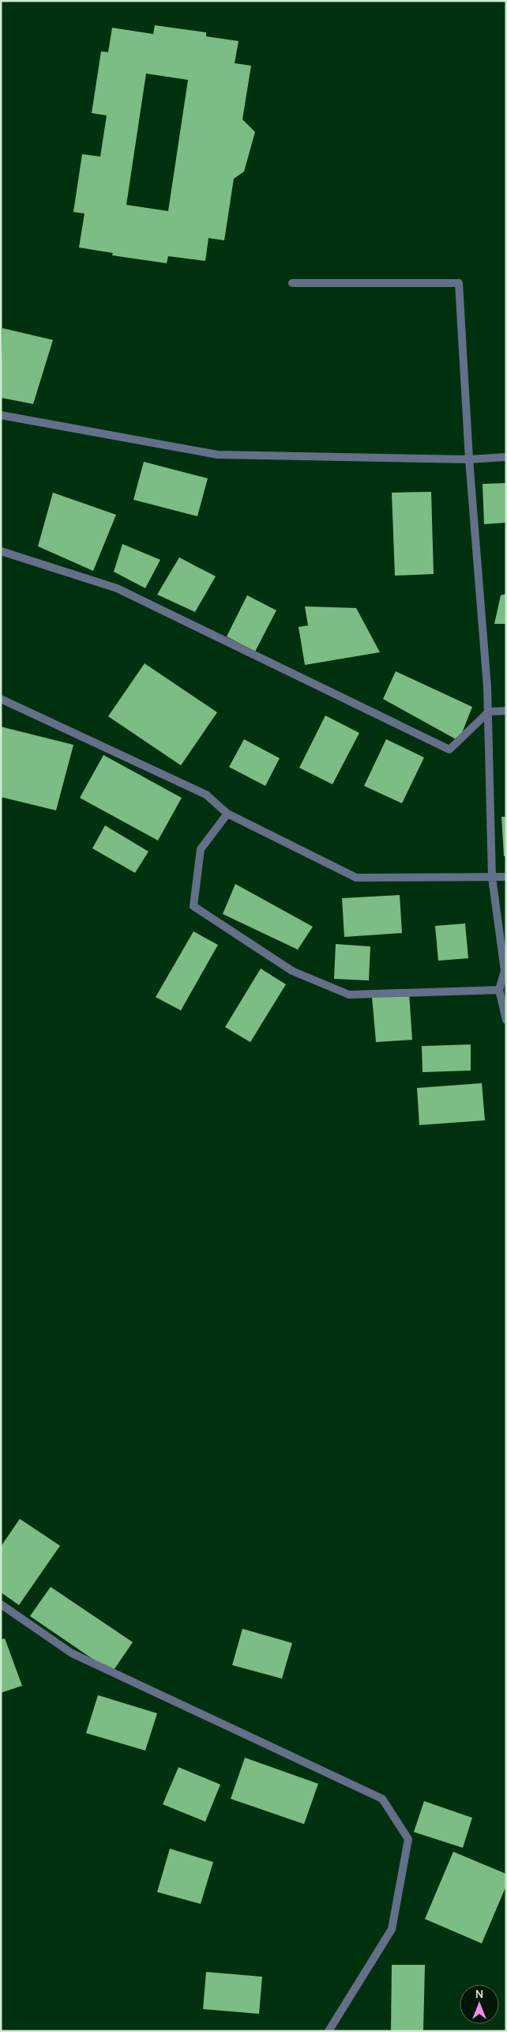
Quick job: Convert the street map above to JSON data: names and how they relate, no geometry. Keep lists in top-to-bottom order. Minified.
{"north":"top"}
